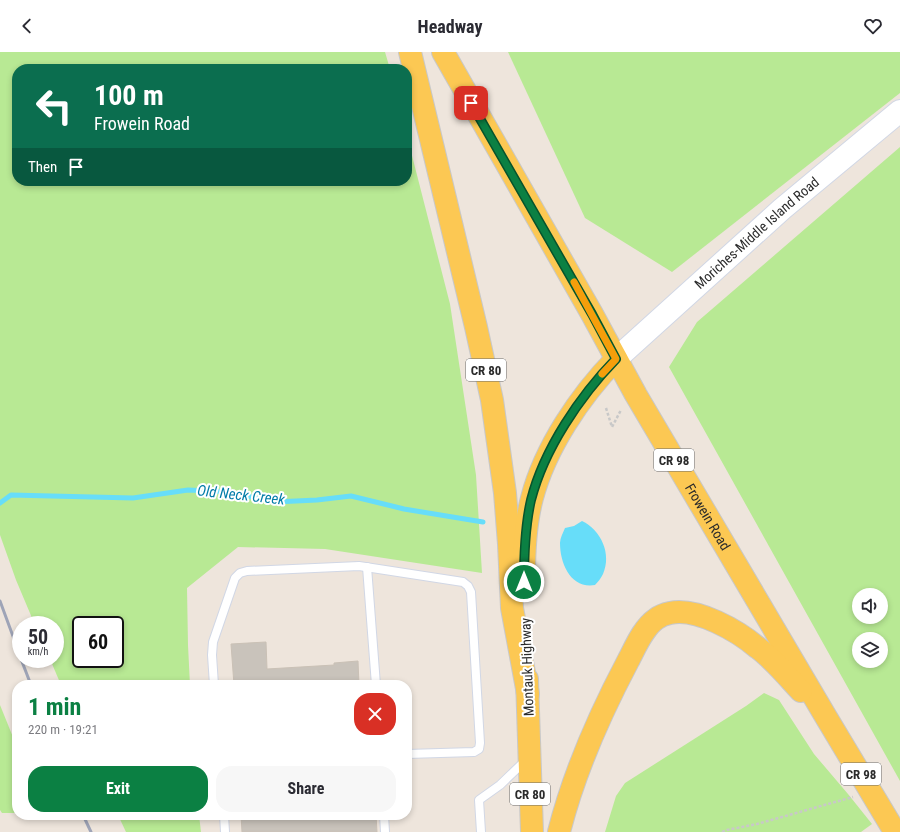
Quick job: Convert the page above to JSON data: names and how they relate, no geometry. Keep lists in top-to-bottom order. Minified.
{"streets":{"main road":["Moriches-Middle Island Road","CR 80","CR 98","Frowein Road","Montauk Highway"]},"crossings":[["Moriches-Middle Island Road","Frowein Road"],["Moriches-Middle Island Road","Montauk Highway"],["CR 80","Montauk Highway"],["Frowein Road","Montauk Highway"]],"water":["Old Neck Creek"],"page":{"header":"Headway","turn":["100 m","Frowein Road"],"then":"Then","speed":"50 km/h","limit":"60","heading":["1 min","220 m · 19:21"],"buttons":["Exit","Share"]}}
